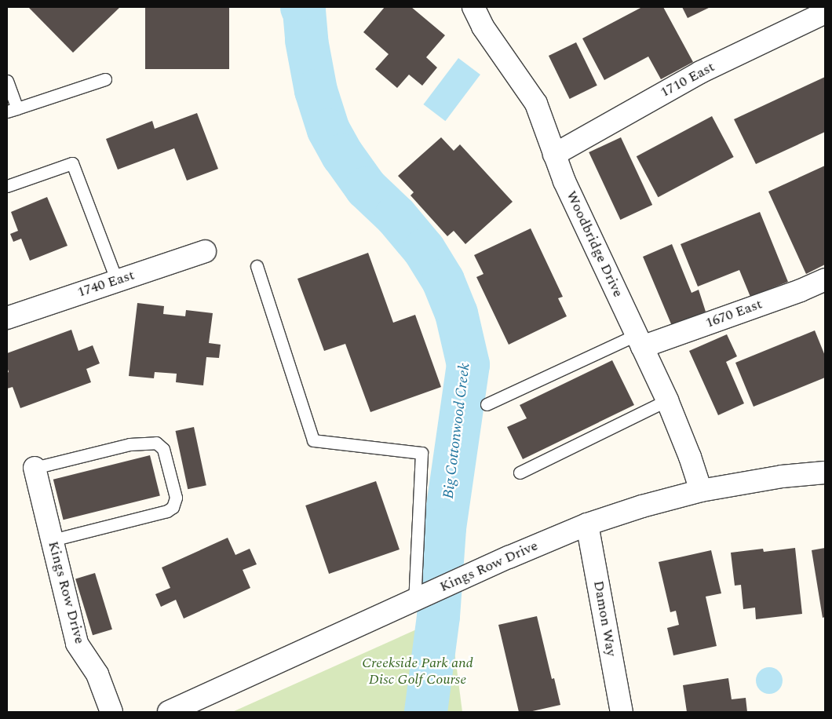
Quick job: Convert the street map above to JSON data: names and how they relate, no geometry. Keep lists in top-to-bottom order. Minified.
{"streets":{"street":["1710 East","Woodbridge Drive","1740 East","1670 East","Kings Row Drive","Damon Way"]},"crossings":[["1710 East","Woodbridge Drive"],["Woodbridge Drive","1670 East"],["Woodbridge Drive","Kings Row Drive"],["Kings Row Drive","Damon Way"]],"water":["Big Cottonwood Creek"],"parks":["Creekside Park and Disc Golf Course"]}
